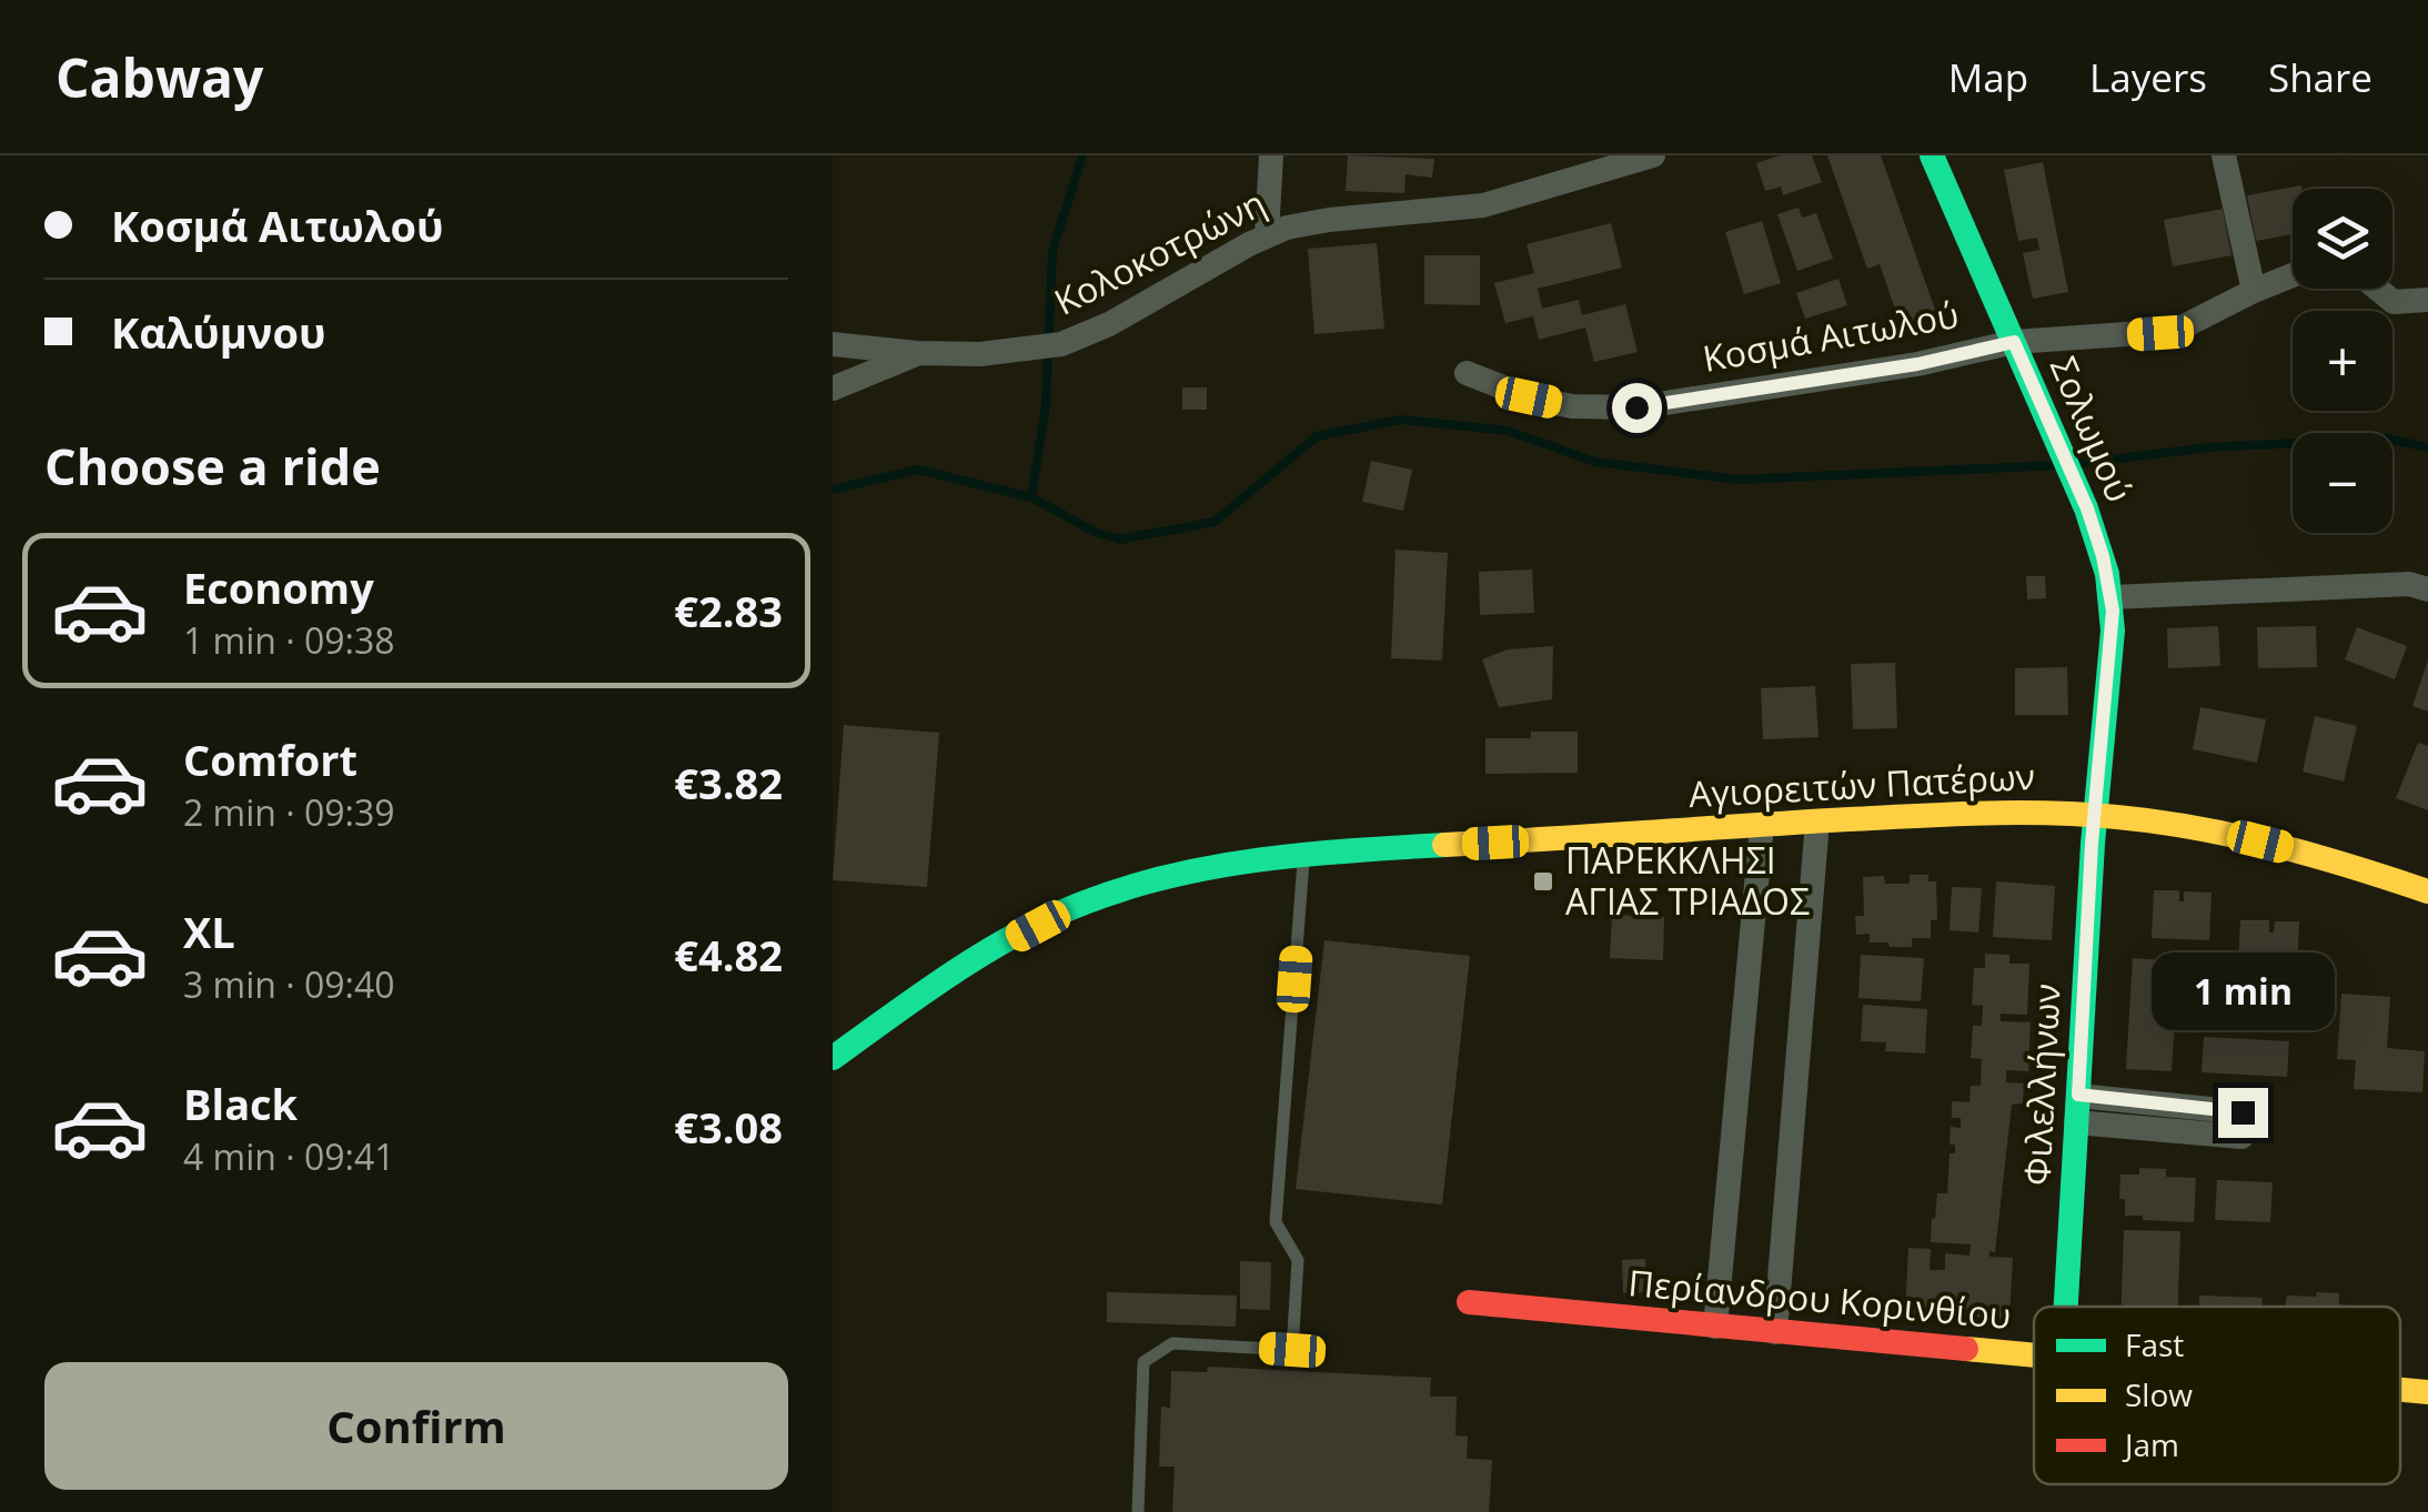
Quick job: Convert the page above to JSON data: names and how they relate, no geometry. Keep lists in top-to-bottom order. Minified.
{"streets":{"street":["Κολοκοτρώνη","Κοσμά Αιτωλού","Σολωμού","Αγιορειτών Πατέρων","Φιλελλήνων","Περίανδρου Κορινθίου"]},"crossings":[["Κοσμά Αιτωλού","Σολωμού"],["Σολωμού","Αγιορειτών Πατέρων"],["Σολωμού","Φιλελλήνων"],["Αγιορειτών Πατέρων","Φιλελλήνων"]],"places":{"transit":["ΠΑΡΕΚΚΛΗΣΙ ΑΓΙΑΣ ΤΡΙΑΔΟΣ"]},"legend":["Fast","Slow","Jam"],"page":{"header":"Cabway","nav":["Map","Layers","Share"],"banner":["Κοσμά Αιτωλού","Καλύμνου"],"map_buttons":["+","−"],"heading":"Choose a ride","list":[{"name":"Economy","note":"1 min · 09:38","value":"€2.83"},{"name":"Comfort","note":"2 min · 09:39","value":"€3.82"},{"name":"XL","note":"3 min · 09:40","value":"€4.82"},{"name":"Black","note":"4 min · 09:41","value":"€3.08"}],"bubble":"1 min","buttons":"Confirm"}}
